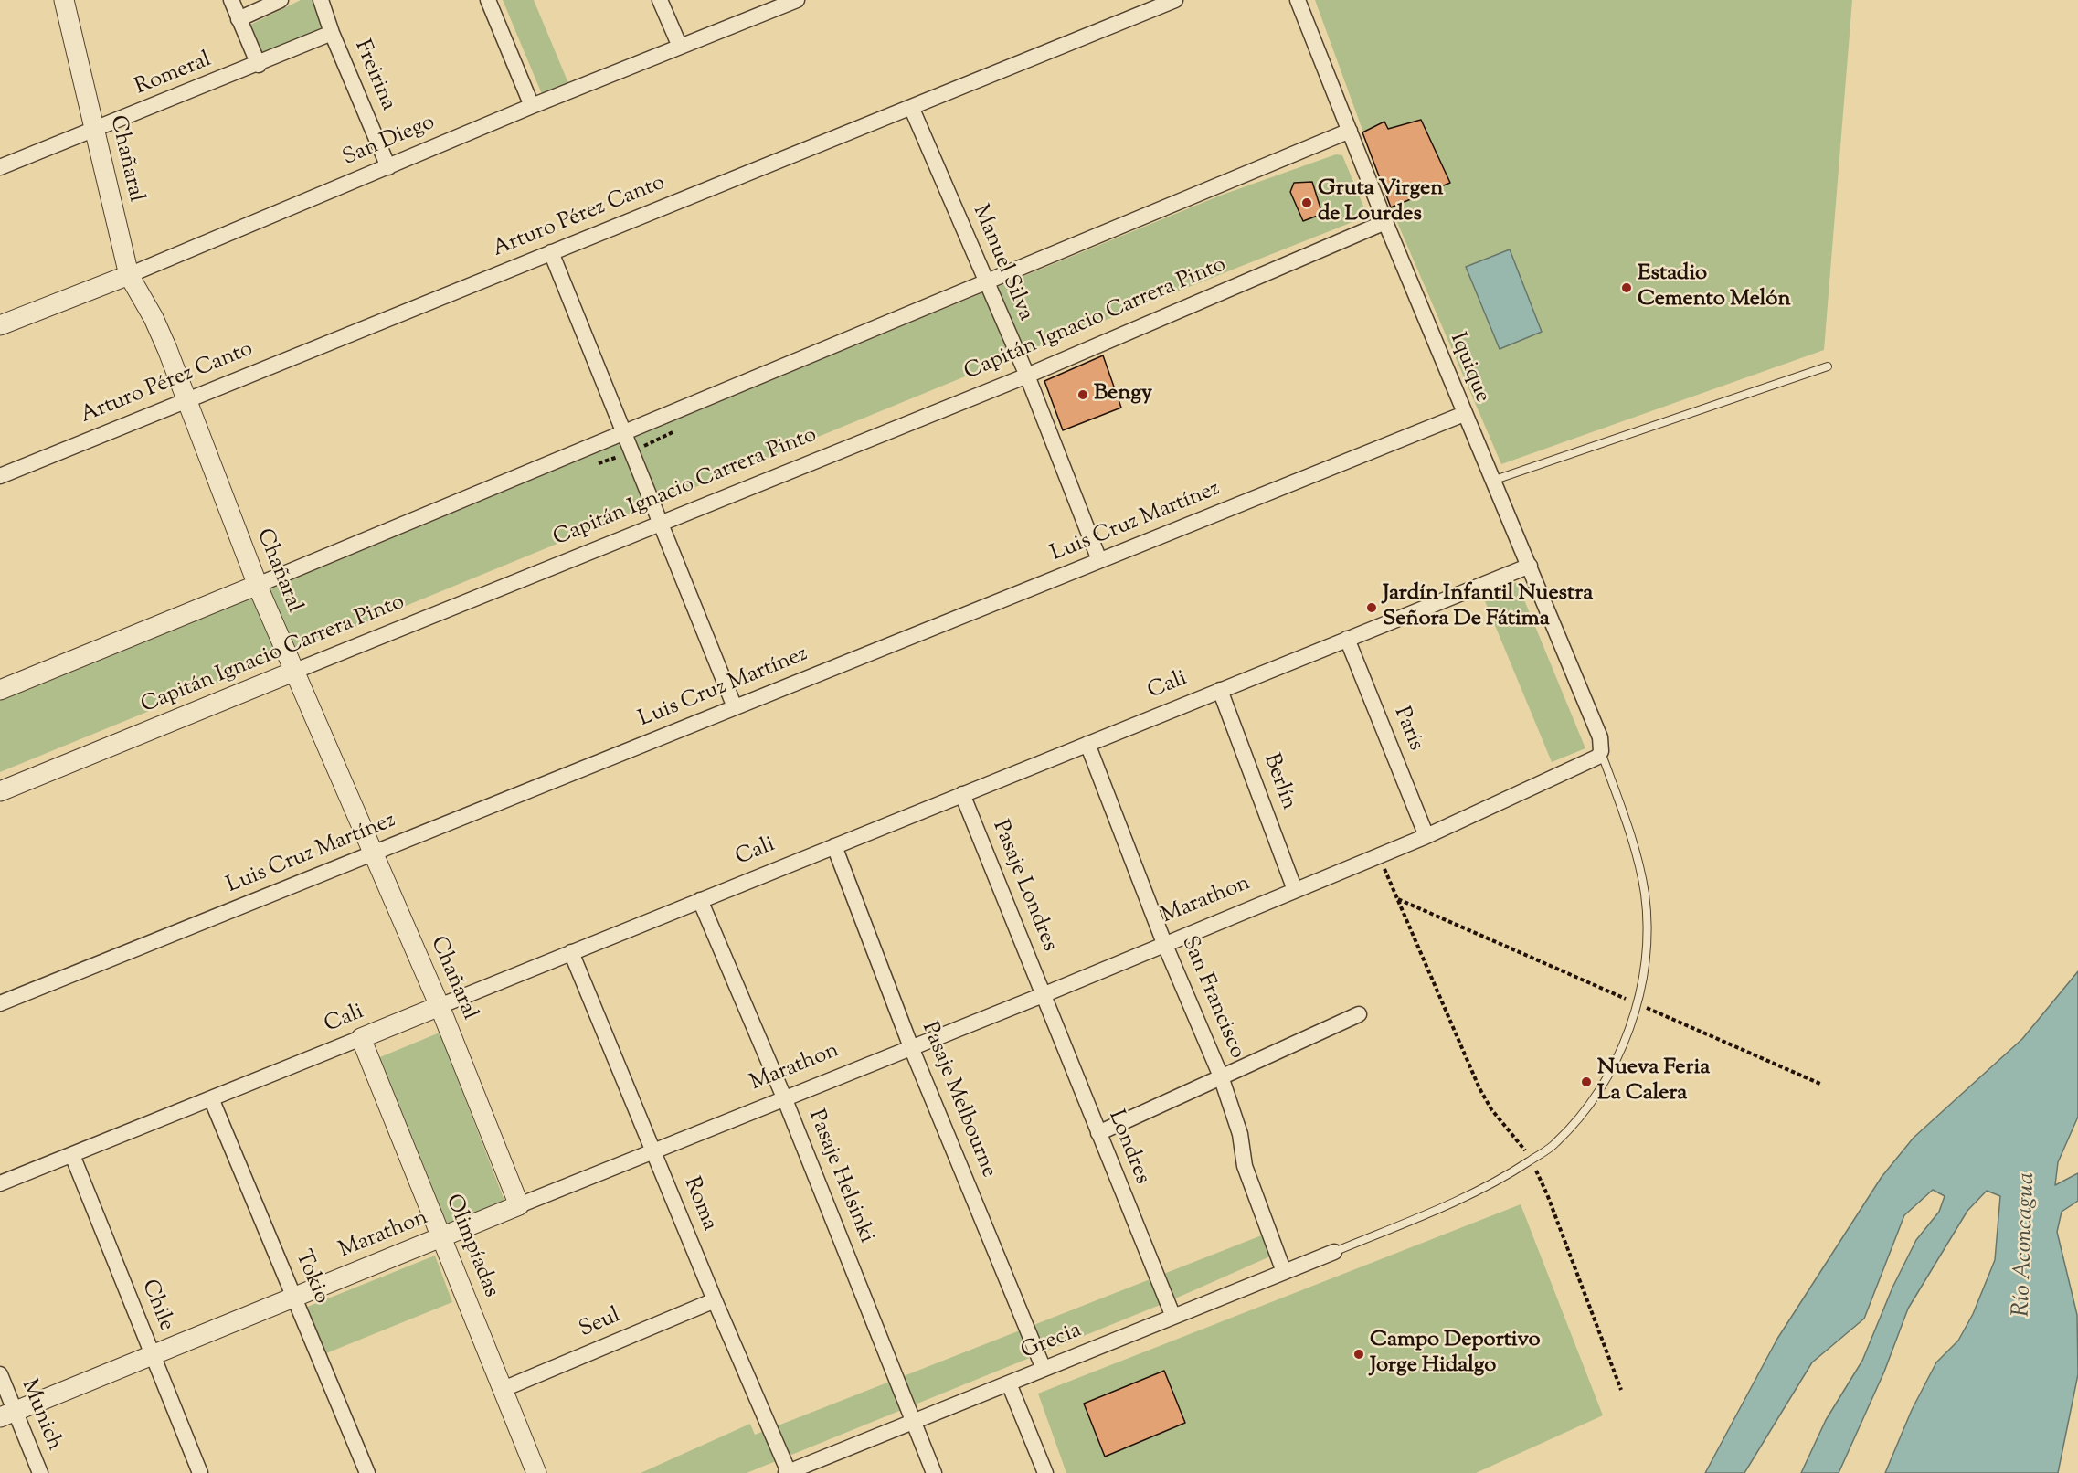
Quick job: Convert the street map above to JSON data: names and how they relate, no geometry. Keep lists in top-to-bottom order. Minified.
{"streets":{"street":["Romeral","Freirina","San Diego","Chañaral","Arturo Pérez Canto","Manuel Silva","Capitán Ignacio Carrera Pinto","Iquique","Luis Cruz Martínez","Cali","París","Berlín","Pasaje Londres","Marathon","San Francisco","Pasaje Melbourne","Londres","Pasaje Helsinki","Roma","Olimpíadas","Tokio","Chile","Seul","Grecia","Munich"]},"crossings":[["Romeral","Freirina"],["Romeral","Chañaral"],["Freirina","San Diego"],["San Diego","Chañaral"],["Chañaral","Arturo Pérez Canto"],["Chañaral","Capitán Ignacio Carrera Pinto"],["Chañaral","Luis Cruz Martínez"],["Chañaral","Cali"],["Chañaral","Marathon"],["Arturo Pérez Canto","Manuel Silva"],["Manuel Silva","Capitán Ignacio Carrera Pinto"],["Manuel Silva","Luis Cruz Martínez"],["Capitán Ignacio Carrera Pinto","Iquique"],["Iquique","Luis Cruz Martínez"],["Iquique","Cali"],["Iquique","Marathon"],["Cali","París"],["Cali","Berlín"],["Cali","Pasaje Londres"],["Cali","San Francisco"],["Cali","Pasaje Melbourne"],["Cali","Pasaje Helsinki"],["Cali","Roma"],["Cali","Olimpíadas"],["Cali","Tokio"],["Cali","Chile"],["París","Marathon"],["Berlín","Marathon"],["Pasaje Londres","Marathon"],["Pasaje Londres","Londres"],["Marathon","San Francisco"],["Marathon","Pasaje Melbourne"],["Marathon","Londres"],["Marathon","Pasaje Helsinki"],["Marathon","Roma"],["Marathon","Olimpíadas"],["Marathon","Tokio"],["Marathon","Chile"],["Marathon","Munich"],["San Francisco","Grecia"],["Pasaje Melbourne","Grecia"],["Londres","Grecia"],["Pasaje Helsinki","Grecia"],["Roma","Seul"],["Roma","Grecia"],["Olimpíadas","Seul"]],"water":["Río Aconcagua"],"places":["Gruta Virgen de Lourdes","Estadio Cemento Melón","Bengy","Jardín Infantil Nuestra Señora De Fátima","Nueva Feria La Calera","Campo Deportivo Jorge Hidalgo"]}
